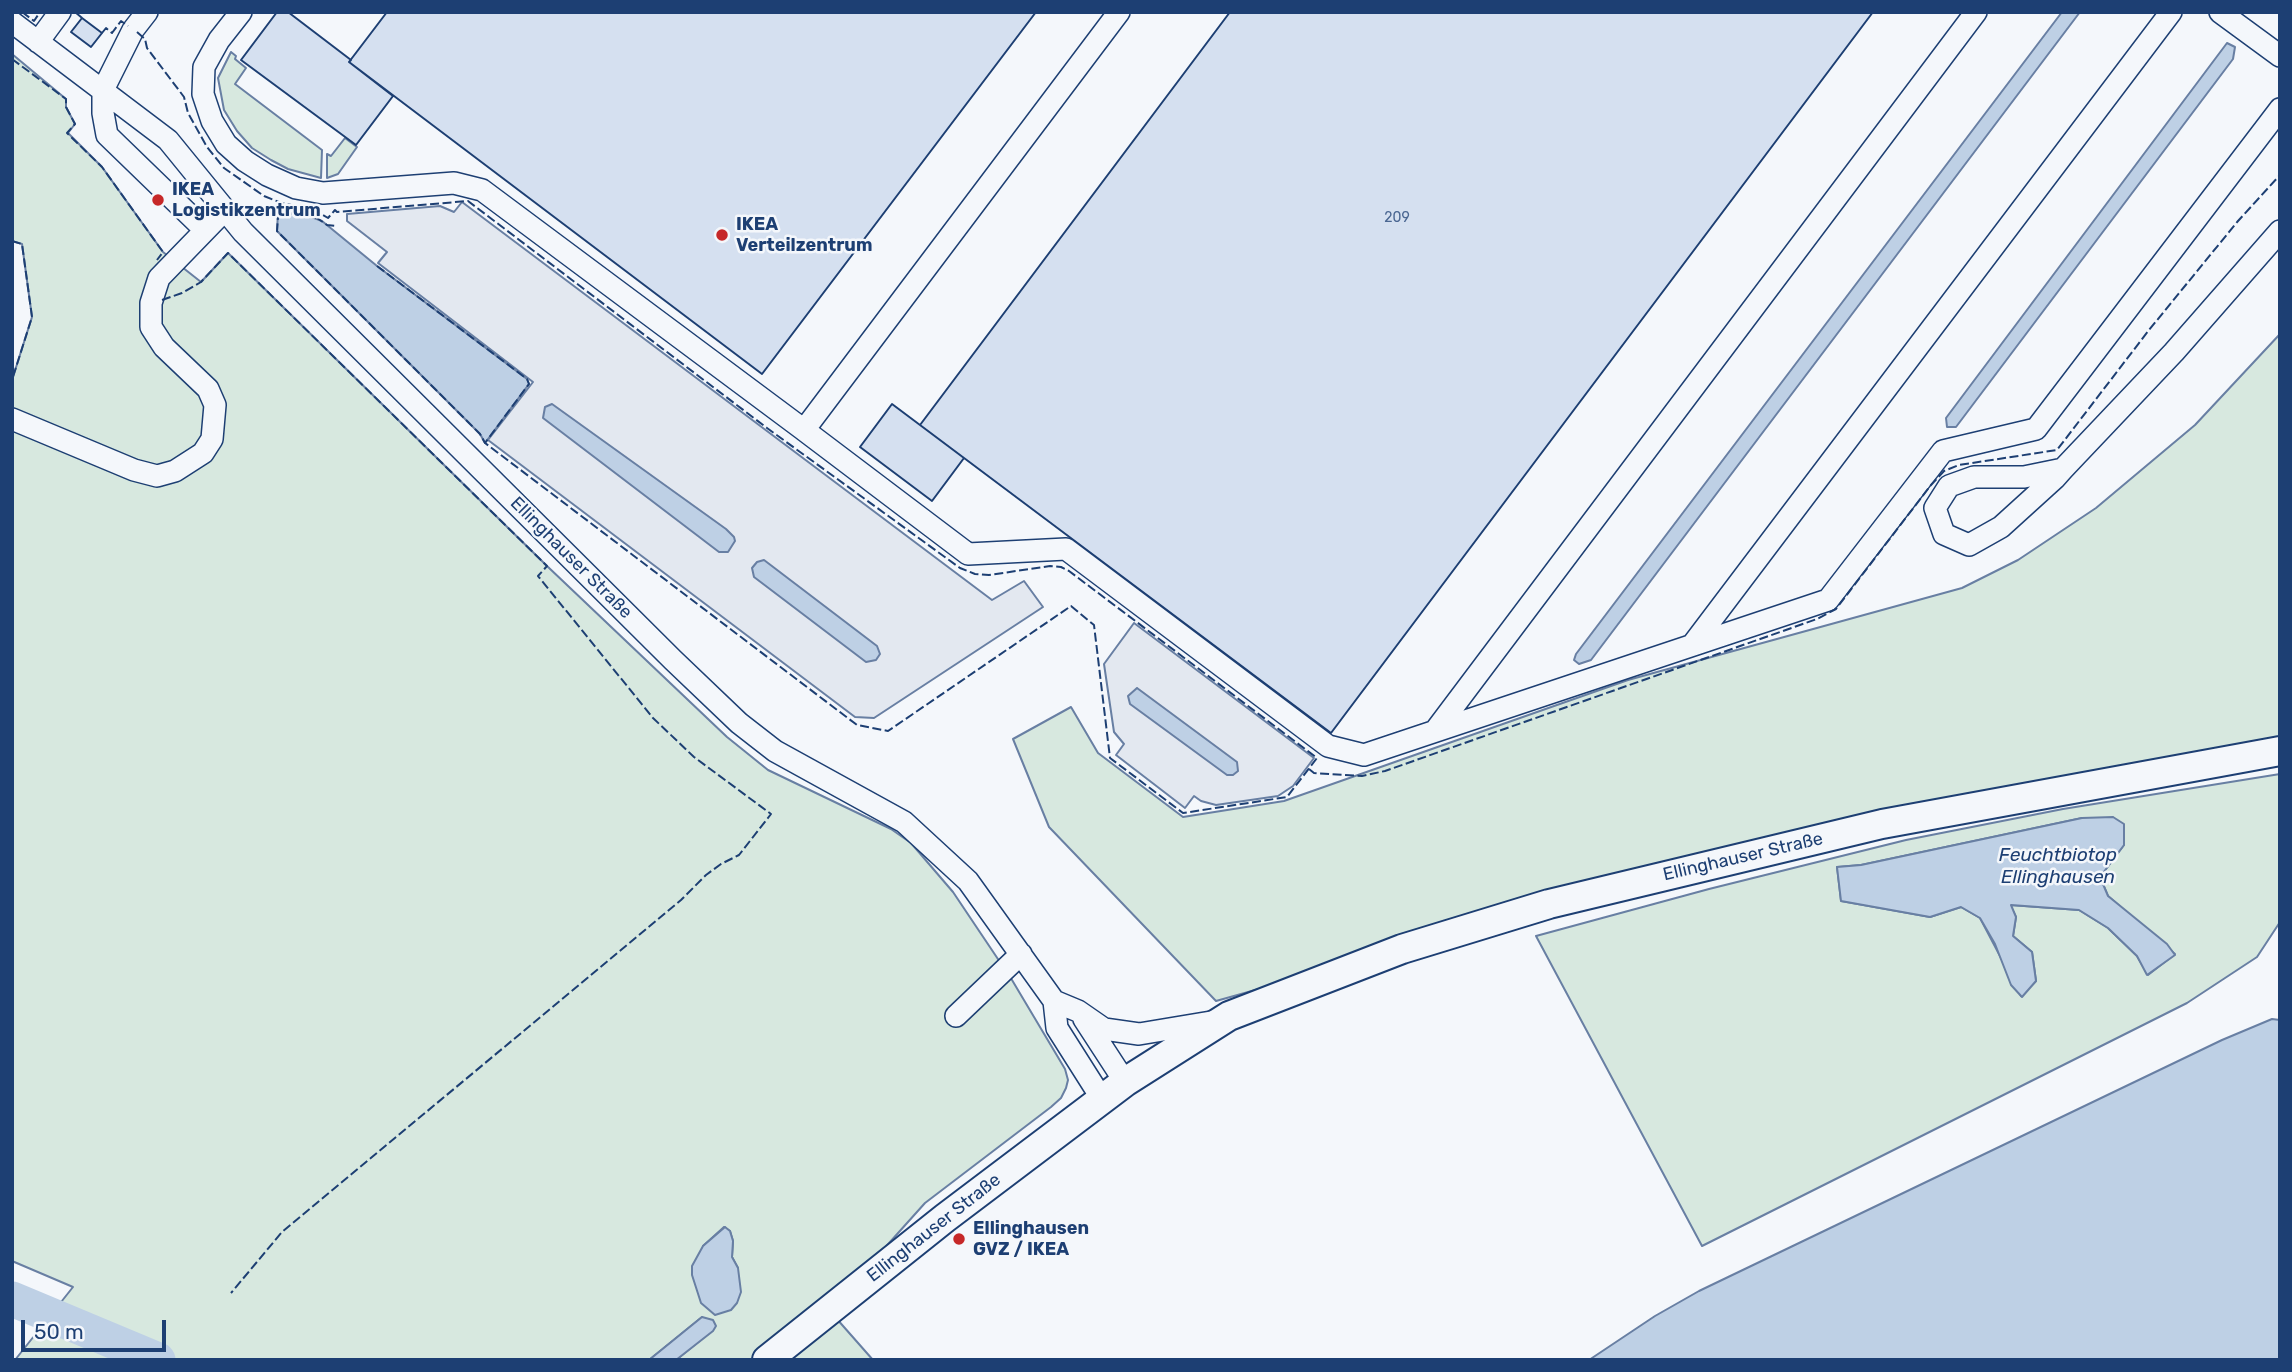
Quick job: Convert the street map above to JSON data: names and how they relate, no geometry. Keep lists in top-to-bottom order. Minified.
{"streets":{"main road":["Ellinghauser Straße"]},"water":["Feuchtbiotop Ellinghausen"],"places":["IKEA Logistikzentrum","IKEA Verteilzentrum","Ellinghausen GVZ / IKEA"],"house_numbers":["209"],"scale_bar":"50 m"}
